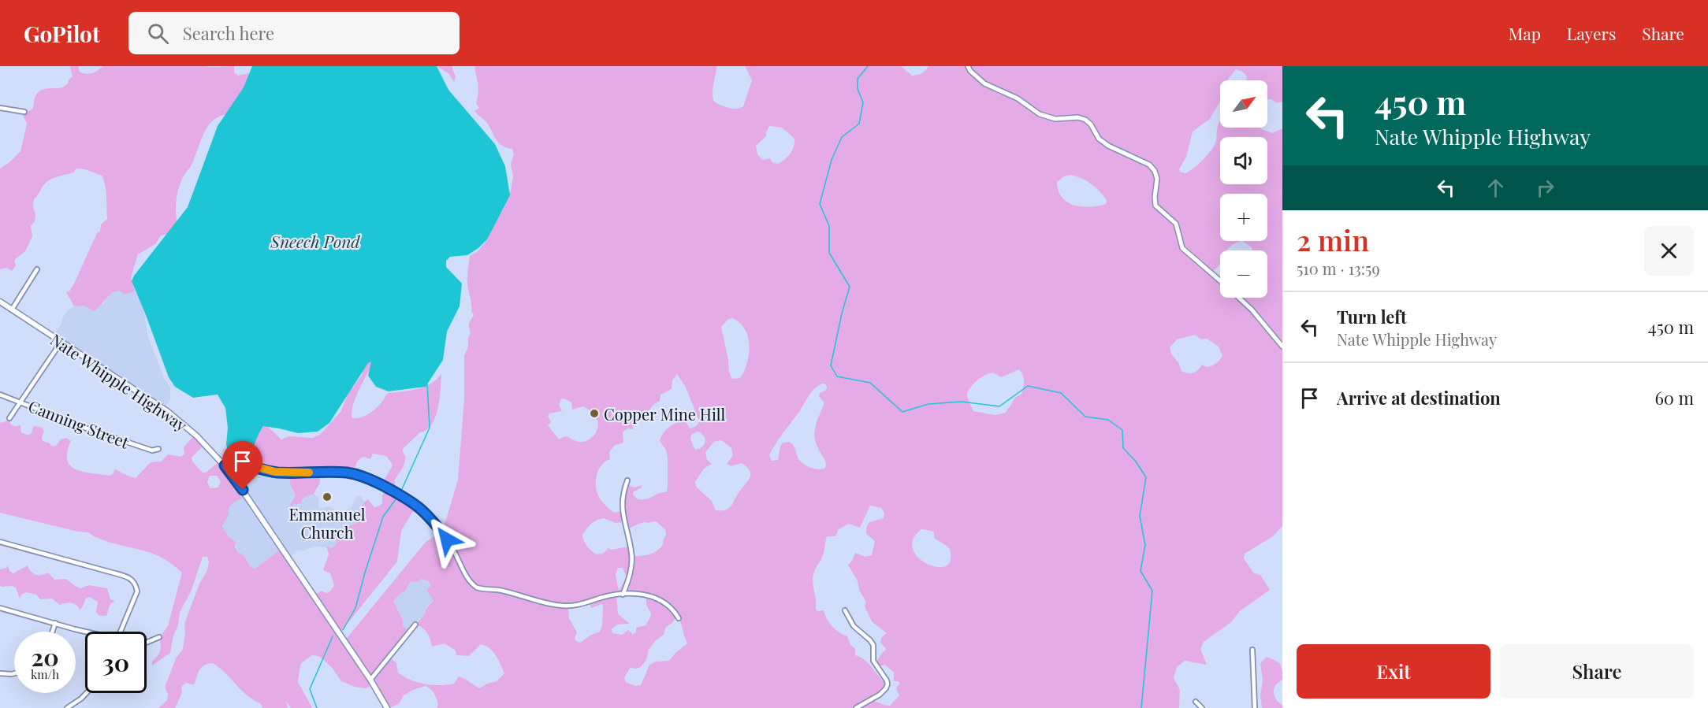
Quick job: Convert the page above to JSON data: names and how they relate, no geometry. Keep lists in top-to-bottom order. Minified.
{"streets":{"main road":["Nate Whipple Highway"],"street":["Canning Street"]},"water":["Sneech Pond"],"places":["Copper Mine Hill","Emmanuel Church"],"north":"top right","page":{"header":"GoPilot","search":"Search here","nav":["Map","Layers","Share"],"turn":["450 m","Nate Whipple Highway"],"map_buttons":["+","−"],"heading":["2 min","510 m · 13:59"],"list":[{"name":"Turn left","note":"Nate Whipple Highway","value":"450 m"},{"name":"Arrive at destination","value":"60 m"}],"speed":"20 km/h","limit":"30","buttons":["Exit","Share"]}}
